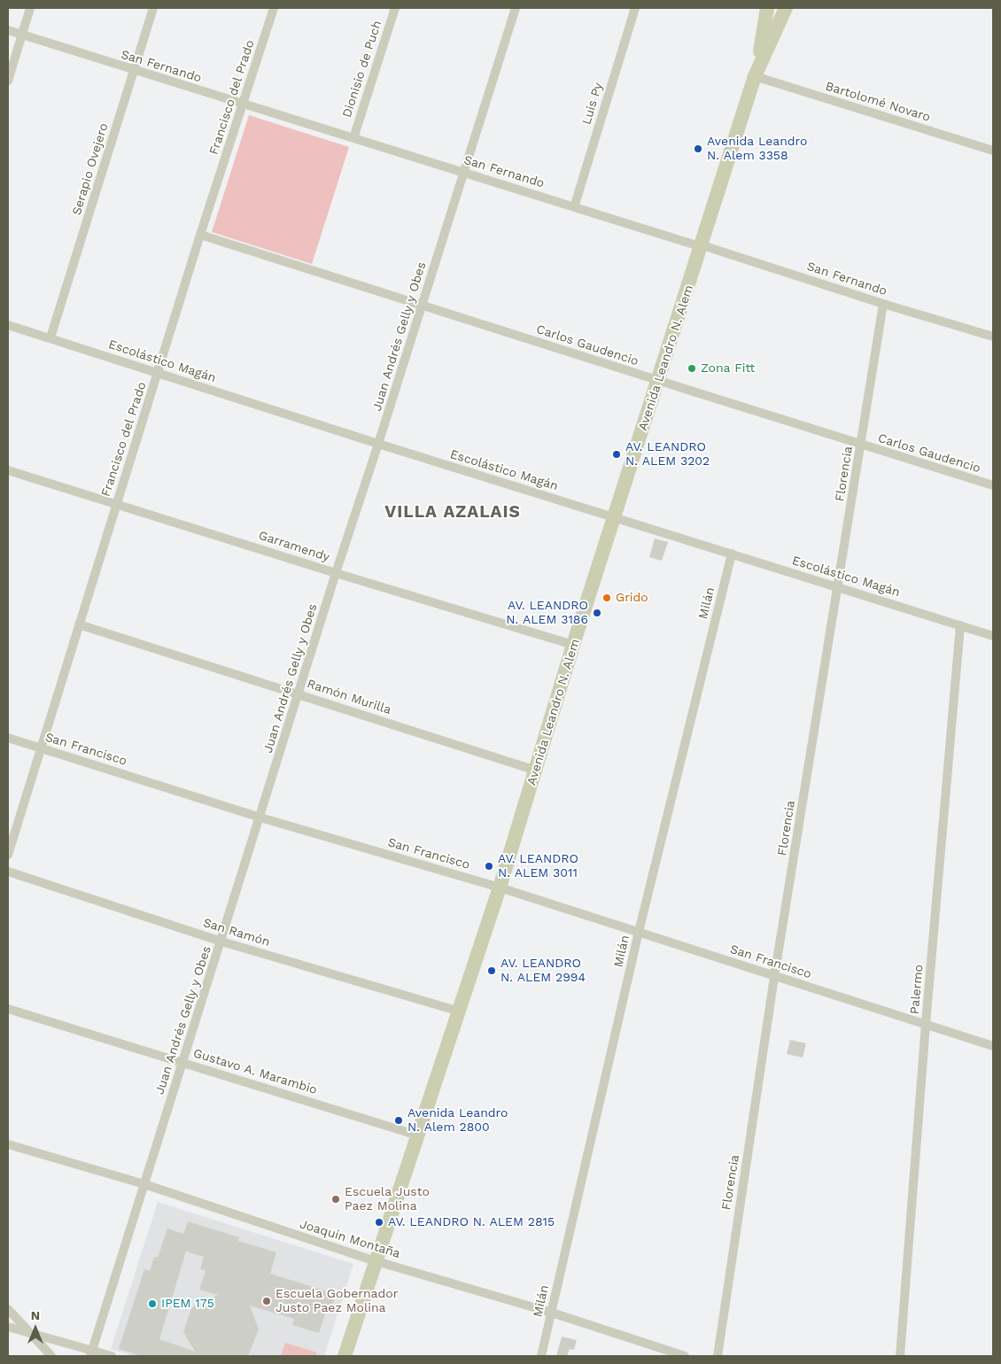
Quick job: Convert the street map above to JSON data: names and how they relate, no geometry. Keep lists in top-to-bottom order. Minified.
{"streets":{"main road":["Avenida Leandro N. Alem"],"street":["San Fernando","Dionisio de Puch","Francisco del Prado","Bartolomé Novaro","Luis Py","Serapio Ovejero","Juan Andrés Gelly y Obes","Carlos Gaudencio","Escolástico Magán","Florencia","Garramendy","Milán","Ramón Murilla","San Francisco","San Ramón","Palermo","Gustavo A. Marambio","Joaquín Montaña"]},"crossings":[["San Fernando","Dionisio de Puch"],["San Fernando","Francisco del Prado"],["San Fernando","Luis Py"],["San Fernando","Serapio Ovejero"],["San Fernando","Juan Andrés Gelly y Obes"],["San Fernando","Avenida Leandro N. Alem"],["San Fernando","Florencia"],["Francisco del Prado","Carlos Gaudencio"],["Francisco del Prado","Escolástico Magán"],["Francisco del Prado","Garramendy"],["Francisco del Prado","Ramón Murilla"],["Francisco del Prado","San Francisco"],["Bartolomé Novaro","Avenida Leandro N. Alem"],["Serapio Ovejero","Escolástico Magán"],["Juan Andrés Gelly y Obes","Carlos Gaudencio"],["Juan Andrés Gelly y Obes","Escolástico Magán"],["Juan Andrés Gelly y Obes","Garramendy"],["Juan Andrés Gelly y Obes","Ramón Murilla"],["Juan Andrés Gelly y Obes","San Francisco"],["Juan Andrés Gelly y Obes","San Ramón"],["Juan Andrés Gelly y Obes","Gustavo A. Marambio"],["Juan Andrés Gelly y Obes","Joaquín Montaña"],["Carlos Gaudencio","Avenida Leandro N. Alem"],["Carlos Gaudencio","Florencia"],["Avenida Leandro N. Alem","Escolástico Magán"],["Avenida Leandro N. Alem","Garramendy"],["Avenida Leandro N. Alem","Ramón Murilla"],["Avenida Leandro N. Alem","San Francisco"],["Avenida Leandro N. Alem","San Ramón"],["Avenida Leandro N. Alem","Gustavo A. Marambio"],["Avenida Leandro N. Alem","Joaquín Montaña"],["Escolástico Magán","Florencia"],["Escolástico Magán","Milán"],["Escolástico Magán","Palermo"],["Florencia","San Francisco"],["Milán","San Francisco"],["Milán","Joaquín Montaña"],["San Francisco","Palermo"]],"districts":["VILLA AZALAIS"],"places":["Avenida Leandro N. Alem 3358","Zona Fitt","AV. LEANDRO N. ALEM 3202","Grido","AV. LEANDRO N. ALEM 3186","AV. LEANDRO N. ALEM 3011","AV. LEANDRO N. ALEM 2994","Avenida Leandro N. Alem 2800","Escuela Justo Paez Molina","AV. LEANDRO N. ALEM 2815","Escuela Gobernador Justo Paez Molina","IPEM 175"],"north":"top"}
